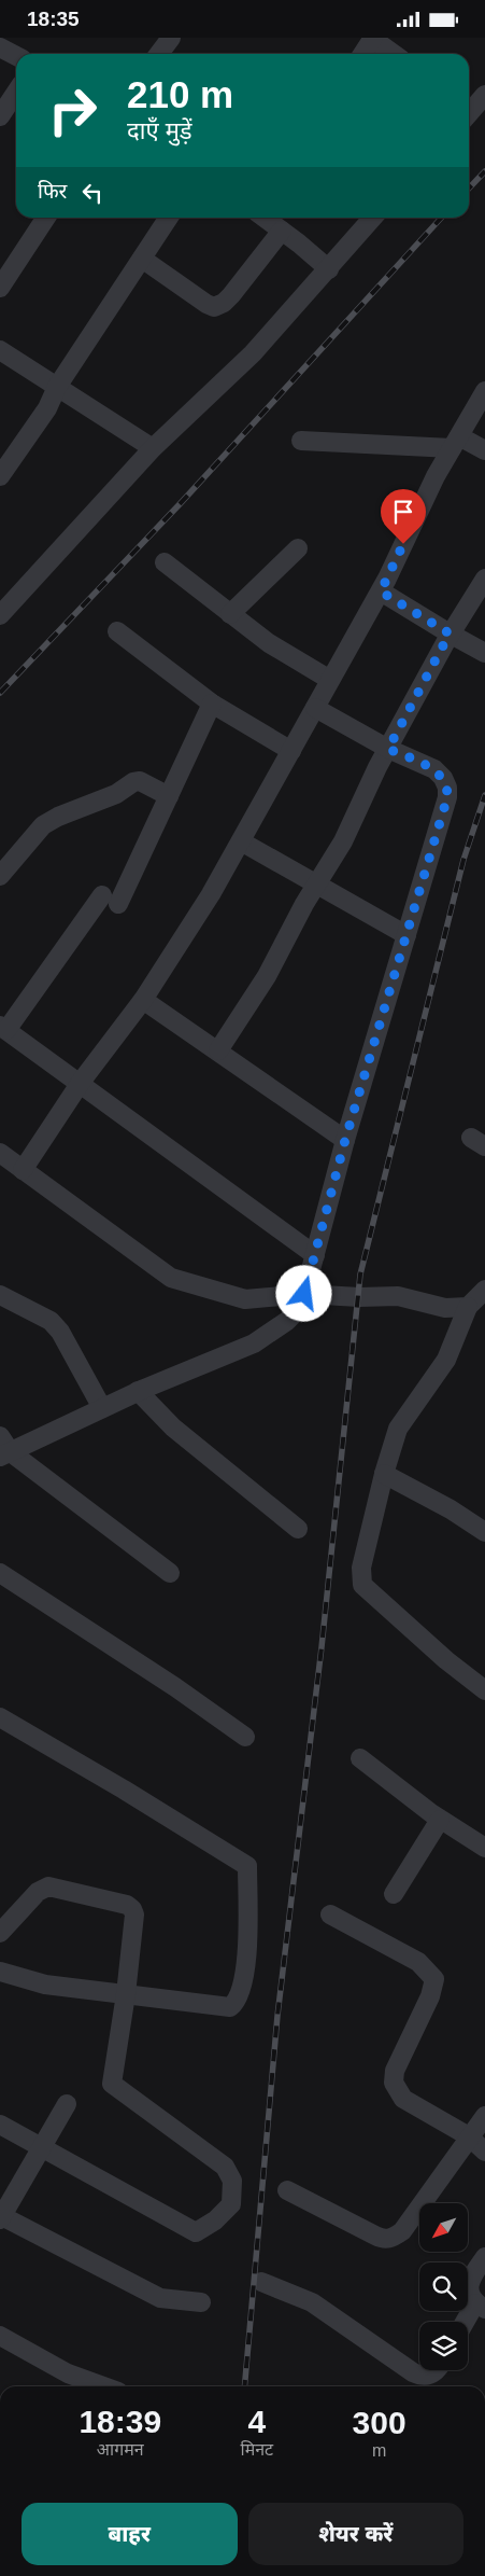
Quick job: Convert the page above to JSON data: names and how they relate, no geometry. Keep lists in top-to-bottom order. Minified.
{"north":"bottom left","page":{"status":"18:35","turn":["210 m","दाएँ मुड़ें"],"then":"फिर","eta":["18:39","आगमन","4","मिनट","300","m"],"buttons":["बाहर","शेयर करें"]}}
